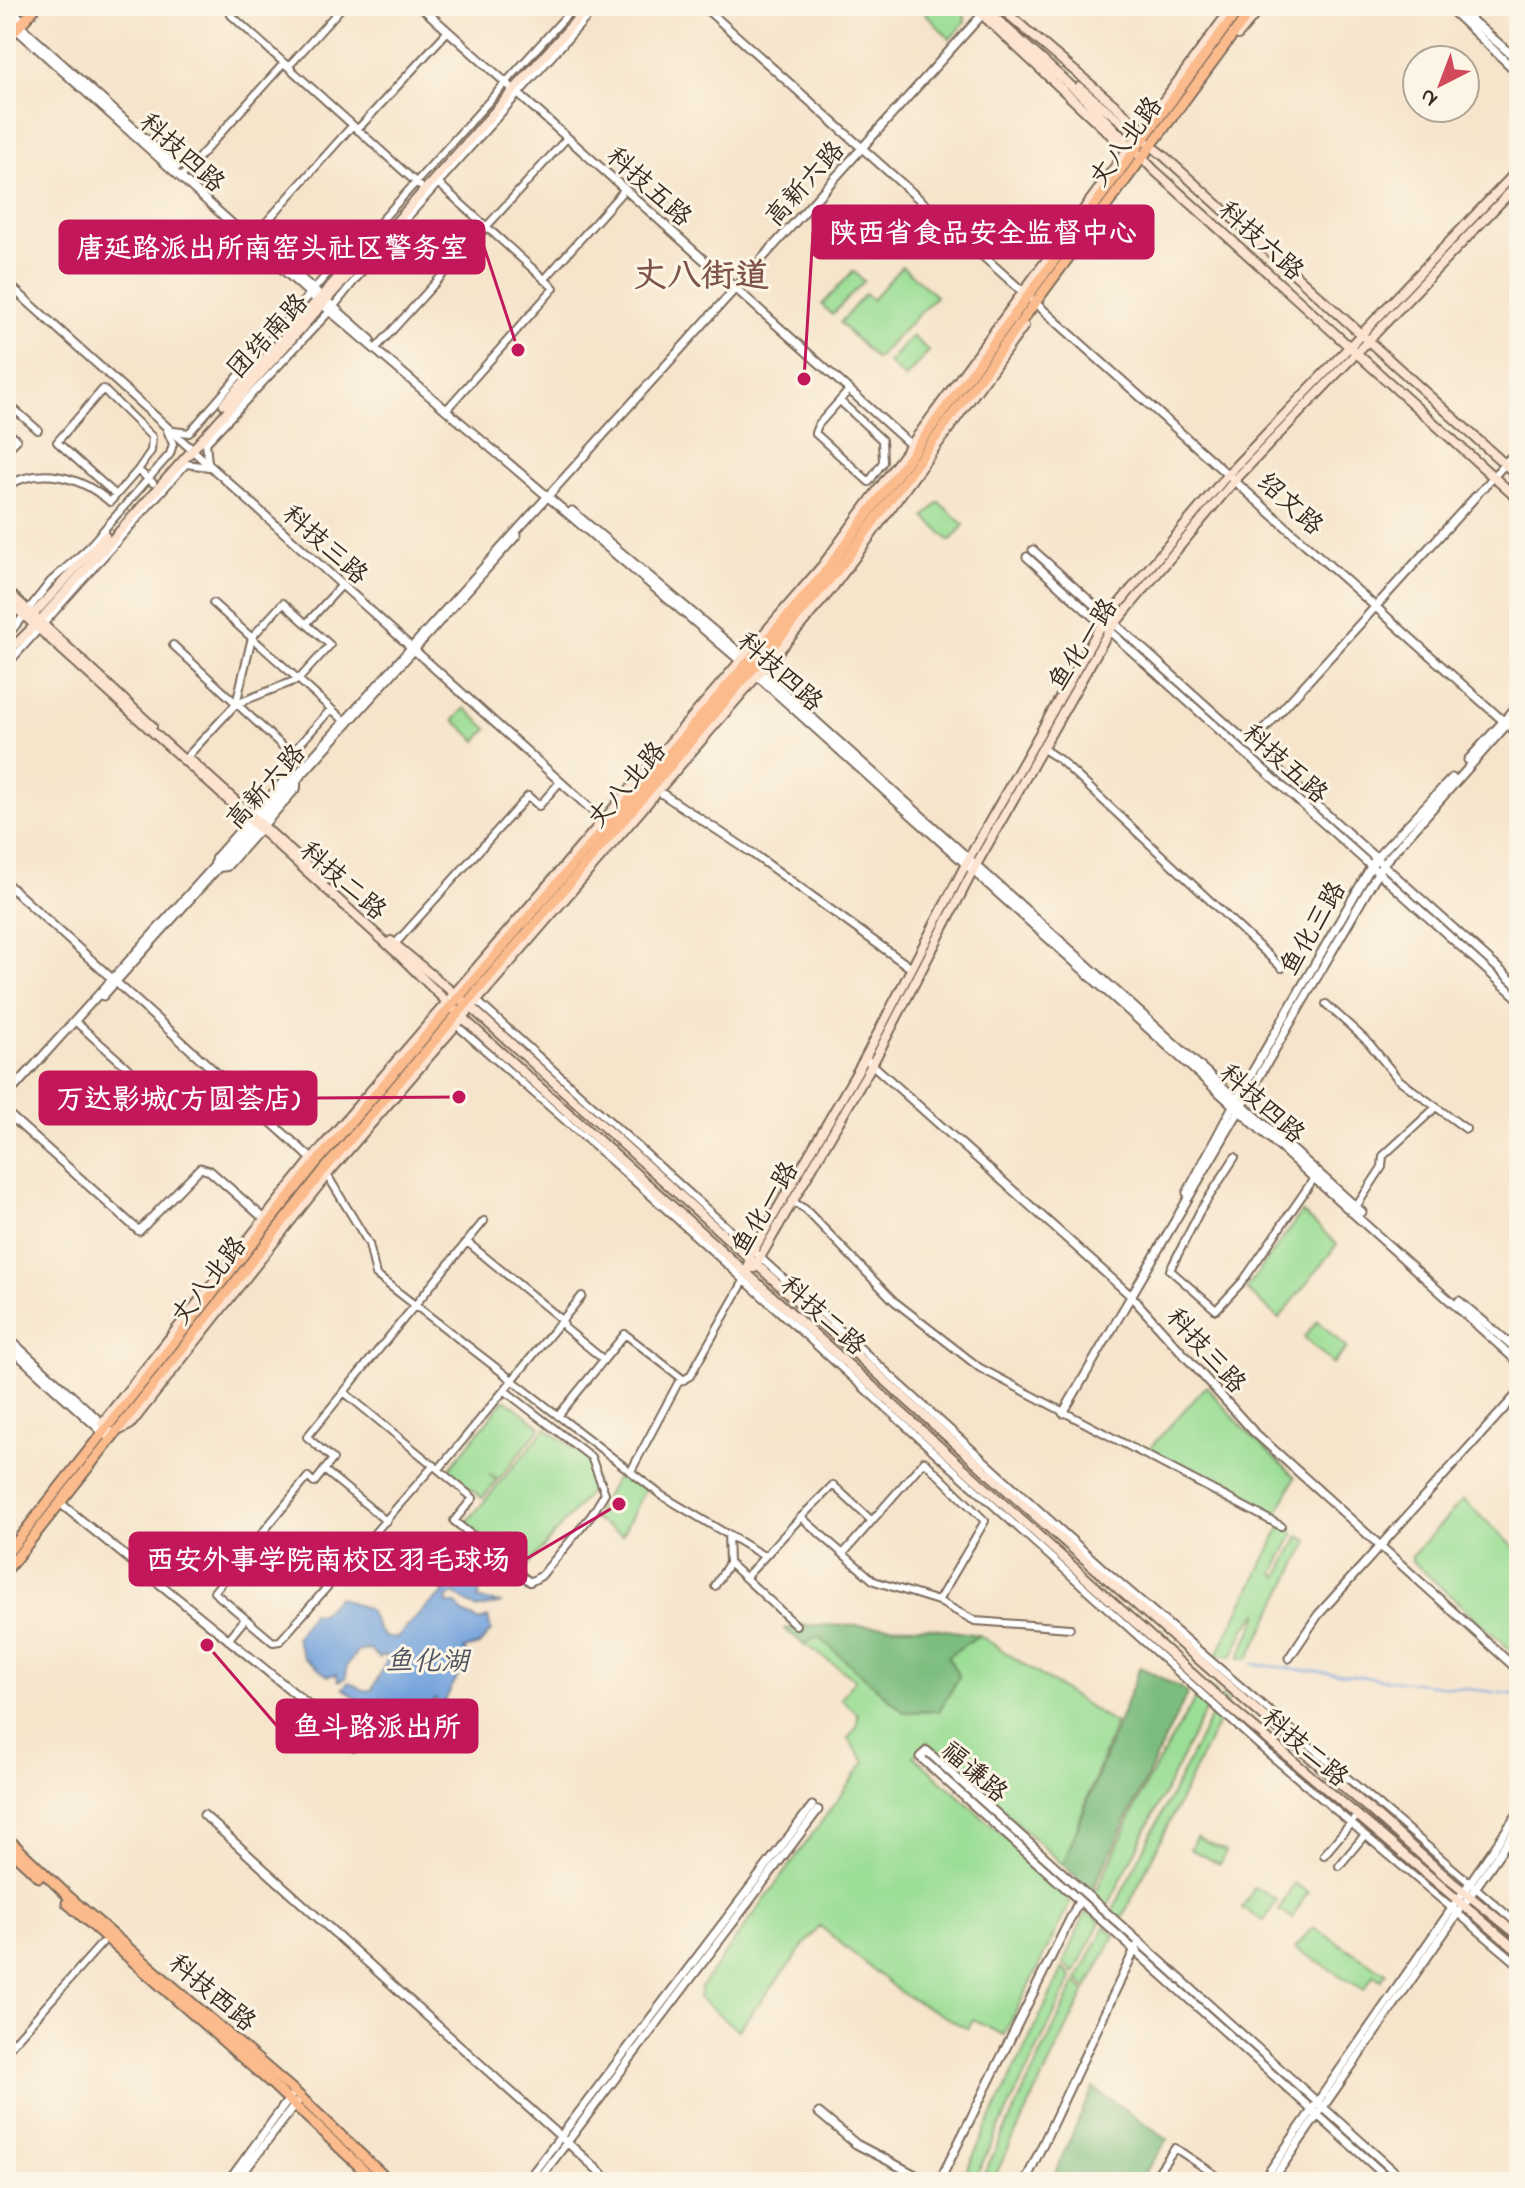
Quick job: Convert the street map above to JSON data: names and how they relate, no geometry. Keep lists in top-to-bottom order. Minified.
{"streets":{"main road":["丈八北路","科技六路","团结南路","鱼化一路","科技二路","科技西路"],"street":["科技四路","高新六路","科技五路","绍文路","科技三路","鱼化三路","福谦路"]},"crossings":[["丈八北路","科技四路"],["丈八北路","科技五路"],["丈八北路","科技六路"],["丈八北路","绍文路"],["丈八北路","科技三路"],["丈八北路","科技二路"],["科技四路","高新六路"],["科技四路","团结南路"],["科技四路","鱼化一路"],["科技四路","鱼化三路"],["高新六路","科技五路"],["高新六路","科技六路"],["高新六路","绍文路"],["高新六路","科技三路"],["高新六路","科技二路"],["科技五路","团结南路"],["科技五路","鱼化一路"],["科技五路","鱼化三路"],["科技六路","鱼化一路"],["团结南路","科技三路"],["团结南路","科技二路"],["绍文路","鱼化一路"],["绍文路","鱼化三路"],["科技三路","鱼化一路"],["科技三路","鱼化三路"],["鱼化一路","科技二路"]],"districts":["丈八街道"],"water":["鱼化湖"],"places":["唐延路派出所南窑头社区警务室","陕西省食品安全监督中心","万达影城(方圆荟店)","西安外事学院南校区羽毛球场","鱼斗路派出所"],"north":"bottom left"}
